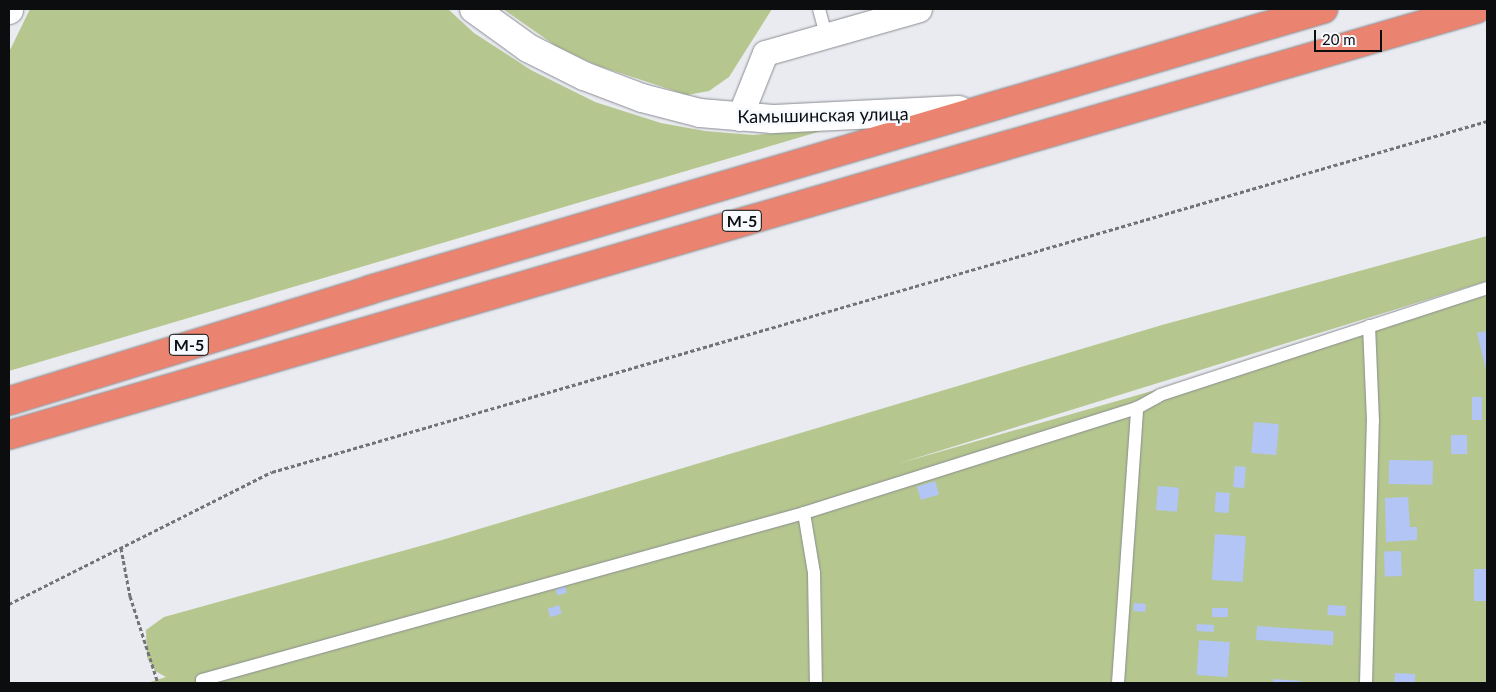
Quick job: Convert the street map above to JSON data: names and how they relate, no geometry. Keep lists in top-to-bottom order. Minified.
{"streets":{"highway":["М-5"],"street":["Камышинская улица"]},"crossings":[["Камышинская улица","М-5"]],"scale_bar":"20 m"}
